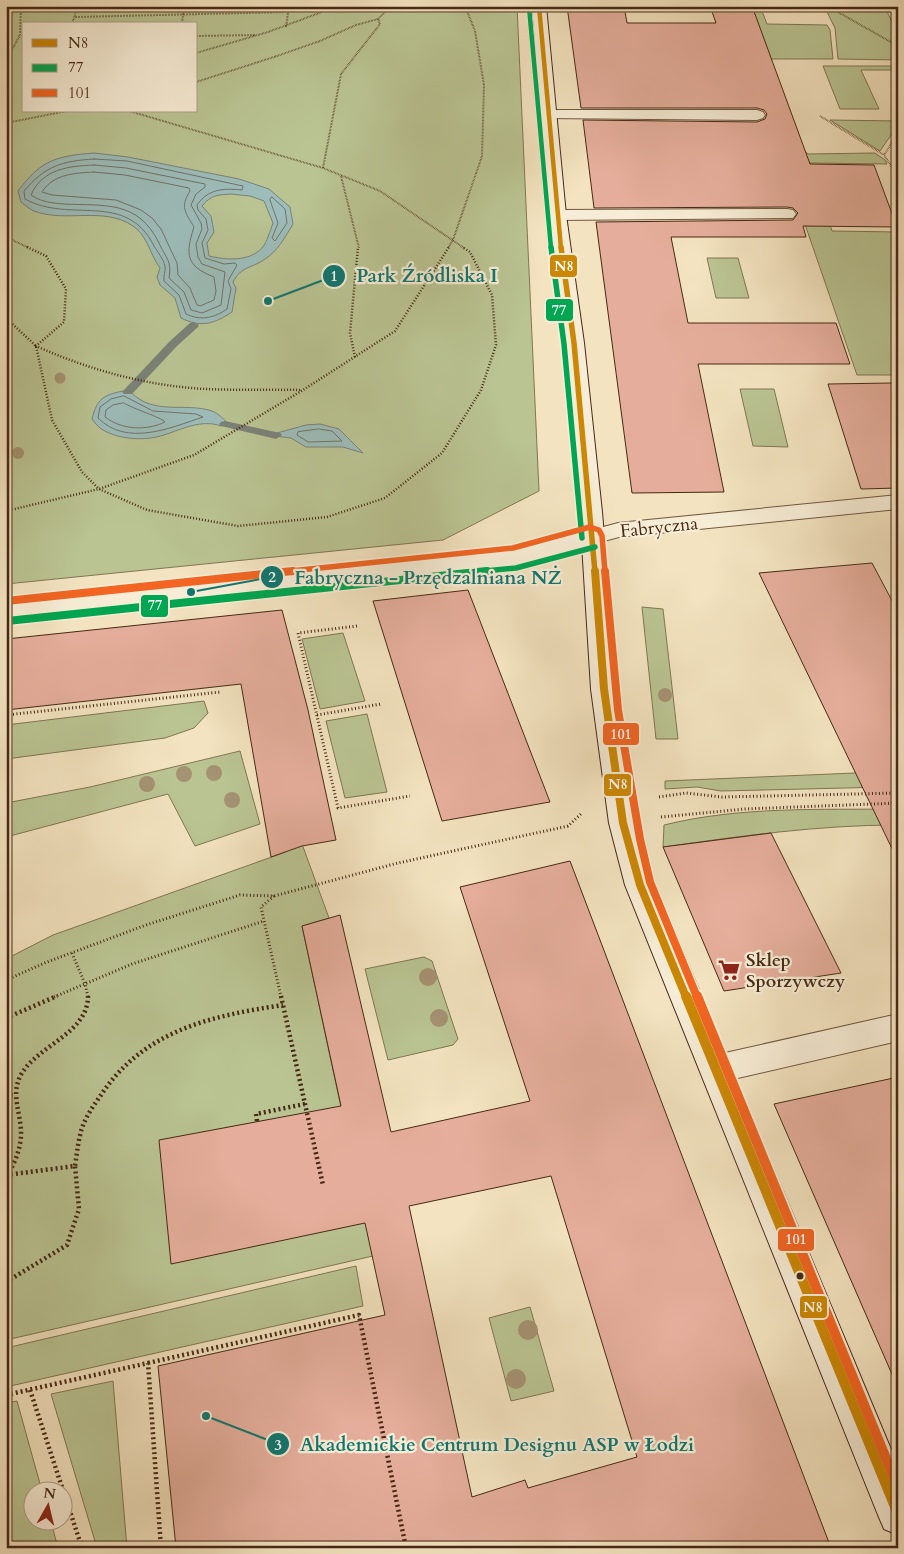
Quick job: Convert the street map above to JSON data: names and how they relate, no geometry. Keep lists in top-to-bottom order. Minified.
{"streets":{"street":["Fabryczna"]},"places":{"other":["Park Źródliska I","Fabryczna - Przędzalniana NŻ","Akademickie Centrum Designu ASP w Łodzi"],"supermarket":["Sklep Sporzywczy"]},"lines":["transit line N8","transit line 77","transit line 101"],"legend":["N8","77","101"],"north":"top"}
